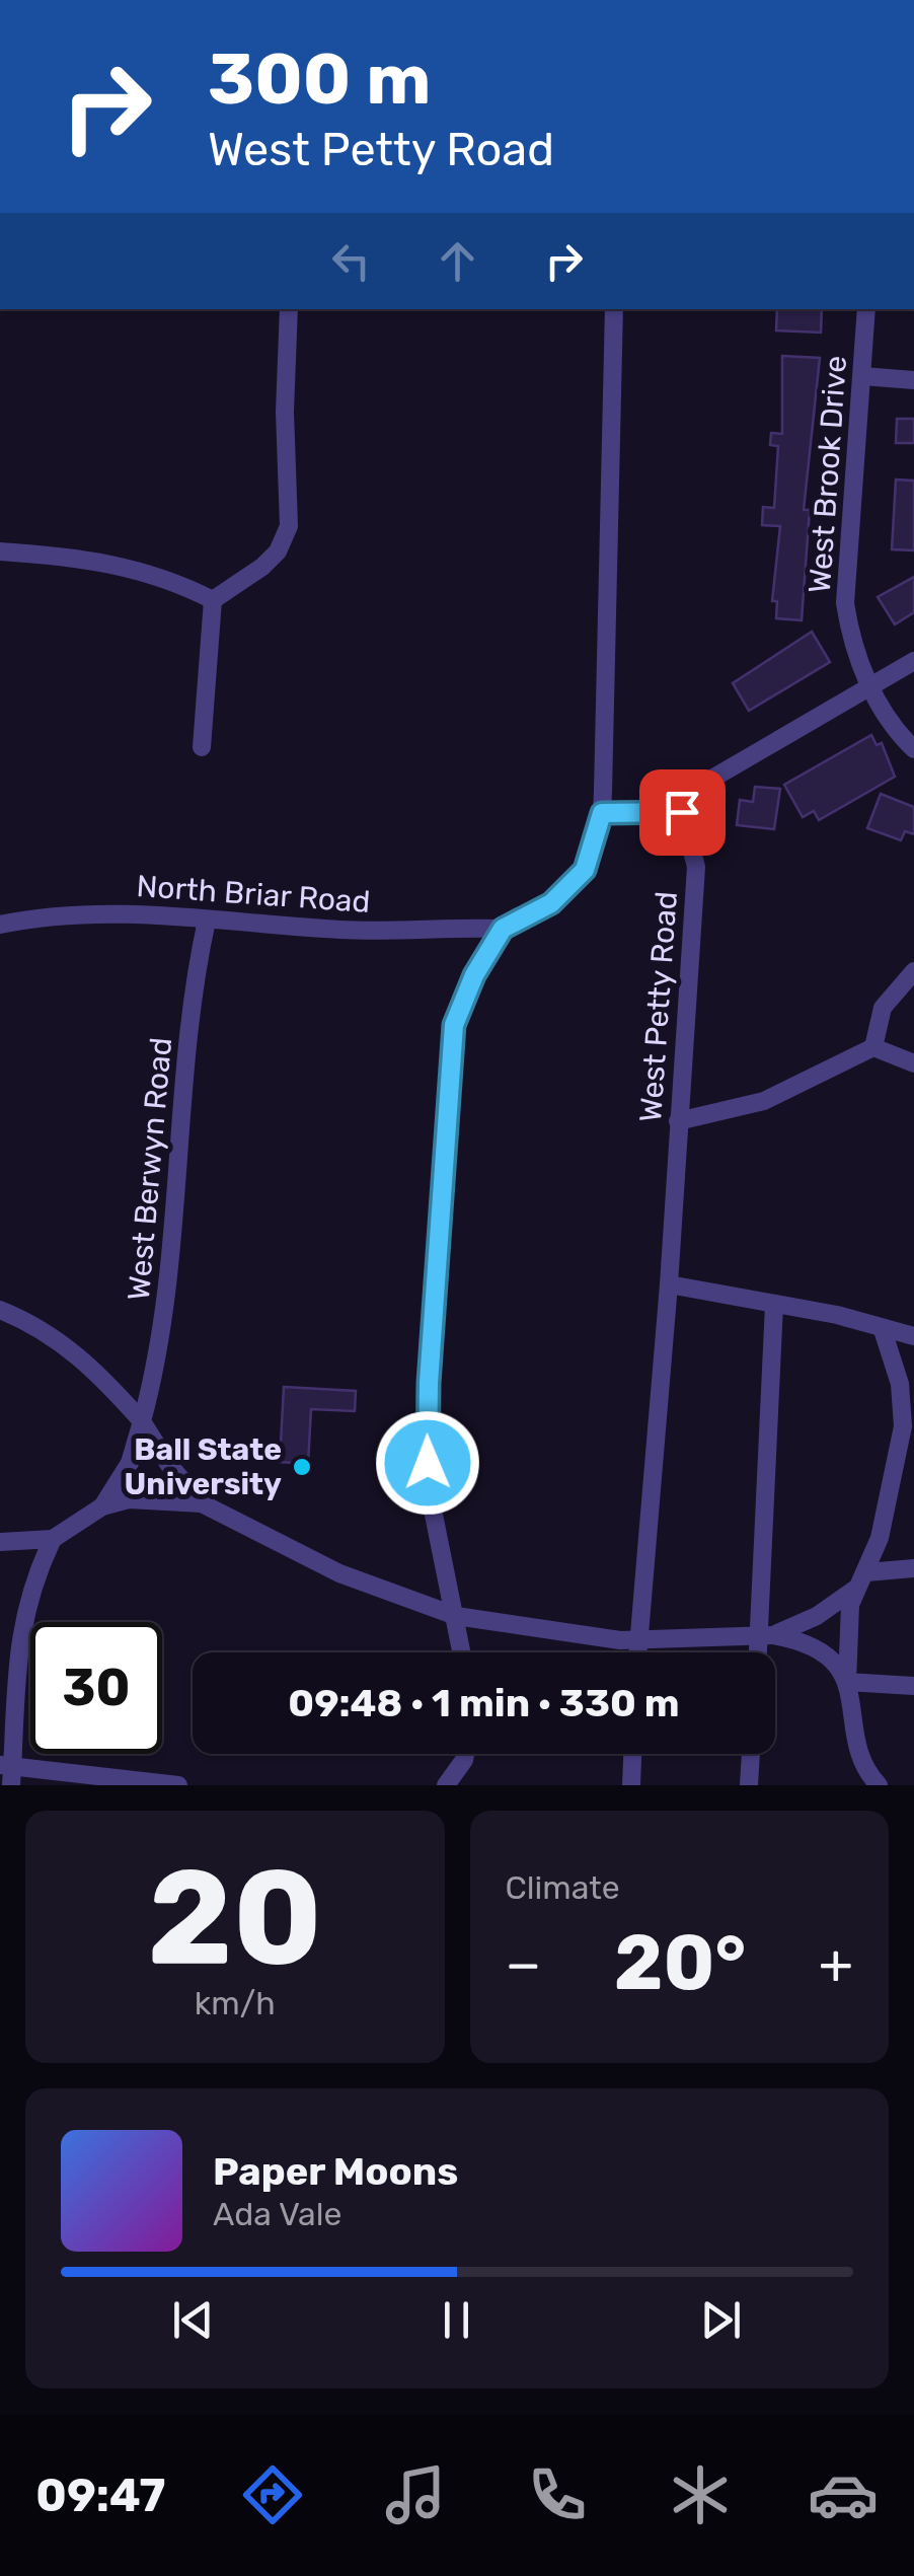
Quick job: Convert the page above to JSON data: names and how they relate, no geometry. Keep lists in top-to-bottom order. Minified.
{"streets":{"street":["West Brook Drive","North Briar Road","West Petty Road","West Berwyn Road"]},"crossings":[["North Briar Road","West Berwyn Road"]],"places":["Ball State University"],"page":{"turn":["300 m","West Petty Road"],"limit":"30","trip":"09:48 · 1 min · 330 m","tile":[["20","km/h"],"Climate"],"heat":["−","20°","+"],"song":["Paper Moons","Ada Vale"],"tabs":"09:47"}}
